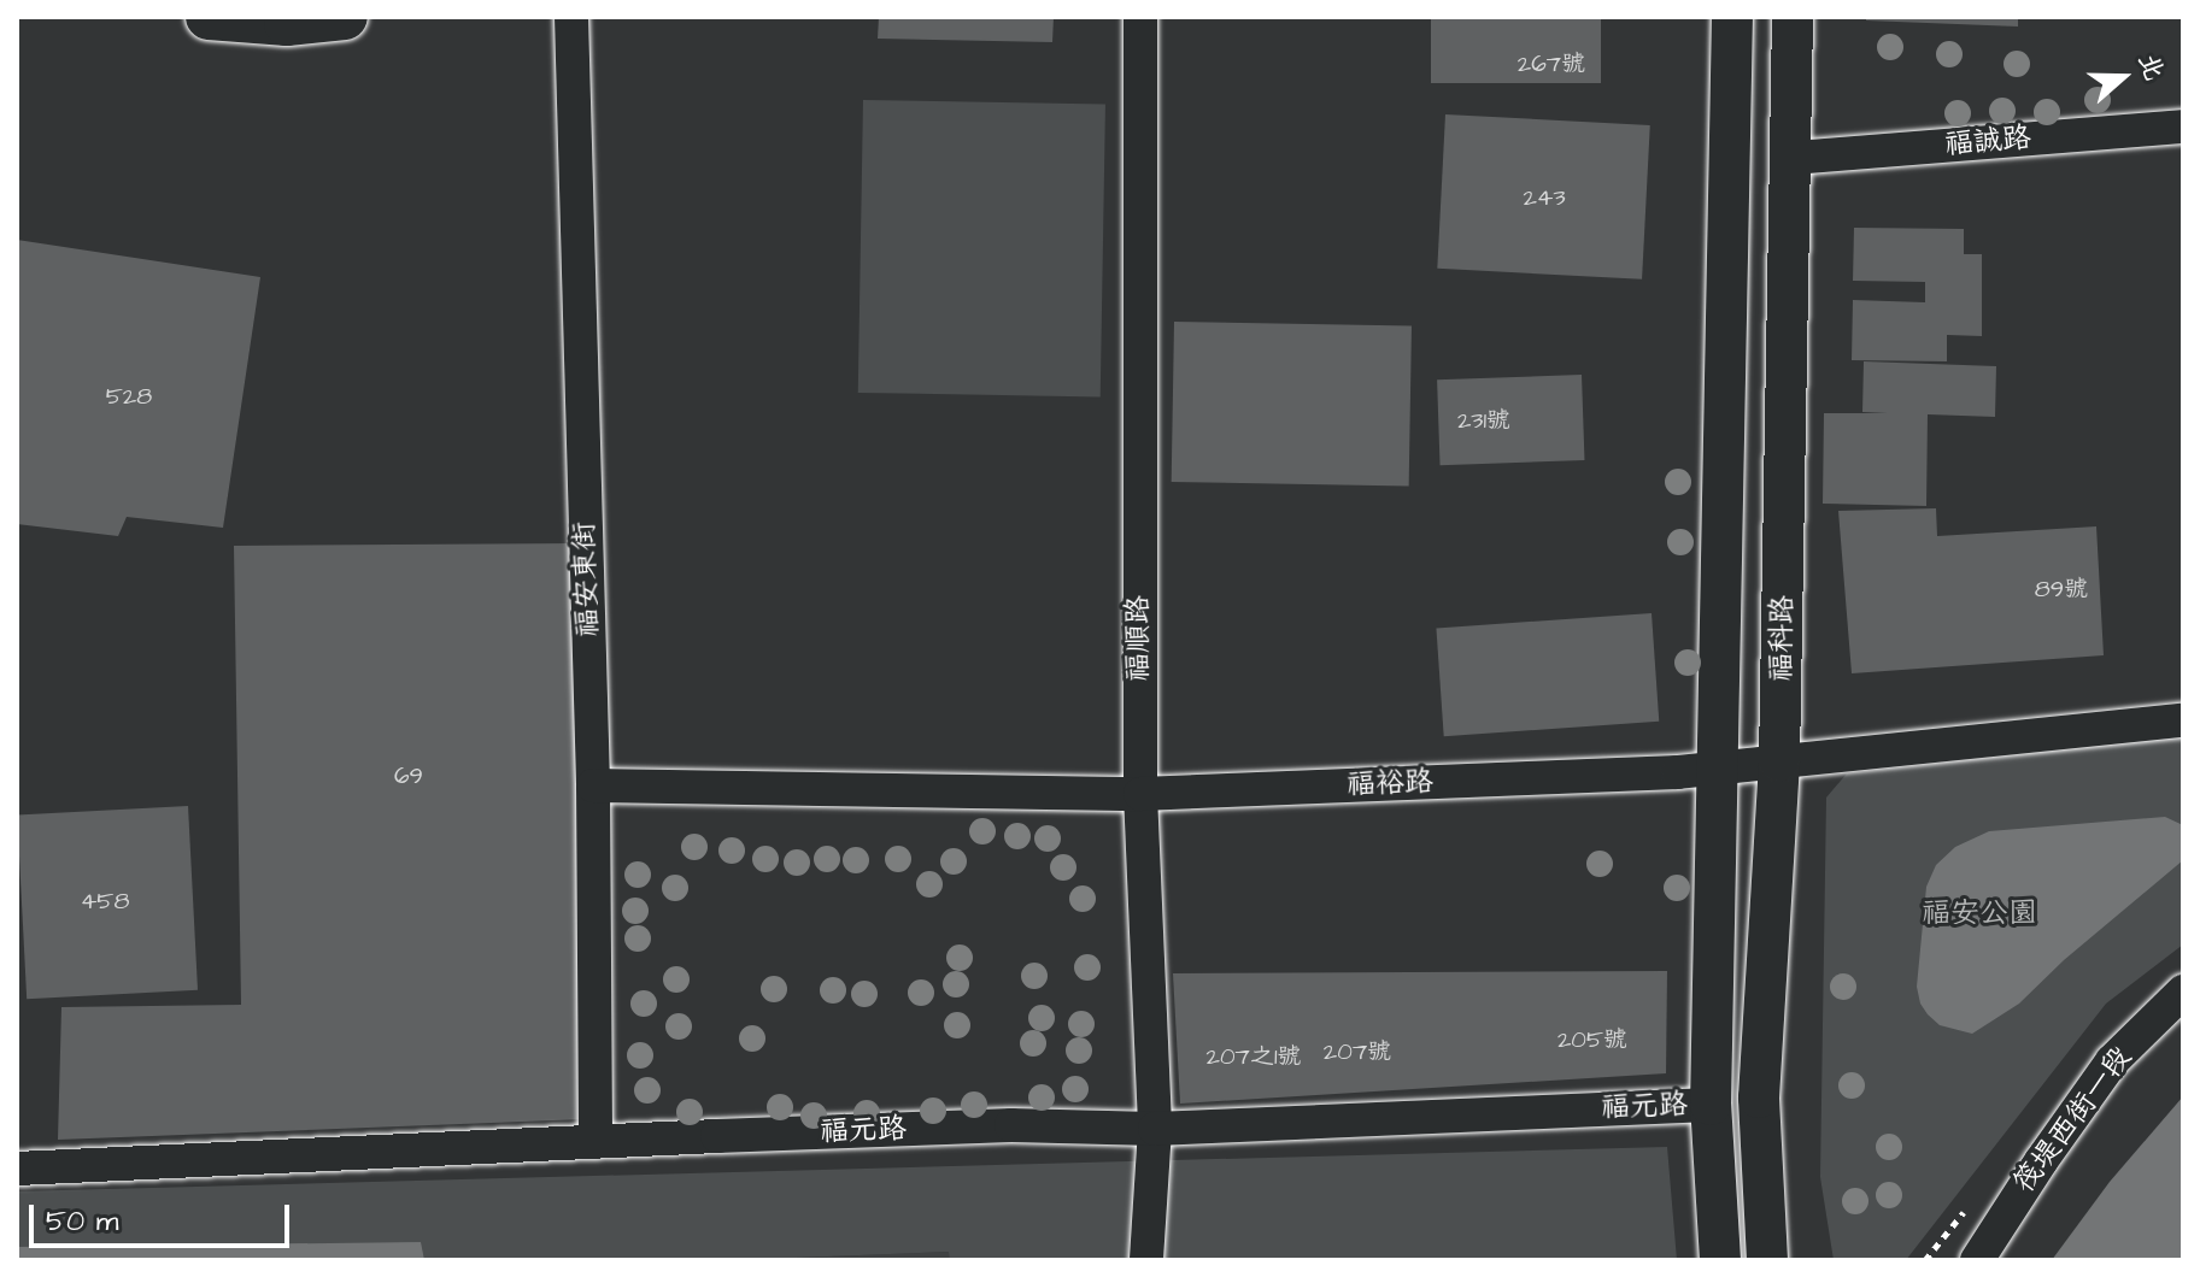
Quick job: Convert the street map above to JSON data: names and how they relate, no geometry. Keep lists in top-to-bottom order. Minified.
{"streets":{"street":["福誠路","福安東街","福順路","福科路","福裕路","福元路","筏堤西街一段"]},"crossings":[["福誠路","福科路"],["福安東街","福裕路"],["福安東街","福元路"],["福順路","福裕路"],["福順路","福元路"],["福科路","福裕路"]],"parks":["福安公園"],"house_numbers":["267號","243","528","231號","89號","69","458","205號","207號","207之1號"],"scale_bar":"50 m","north":"right"}
